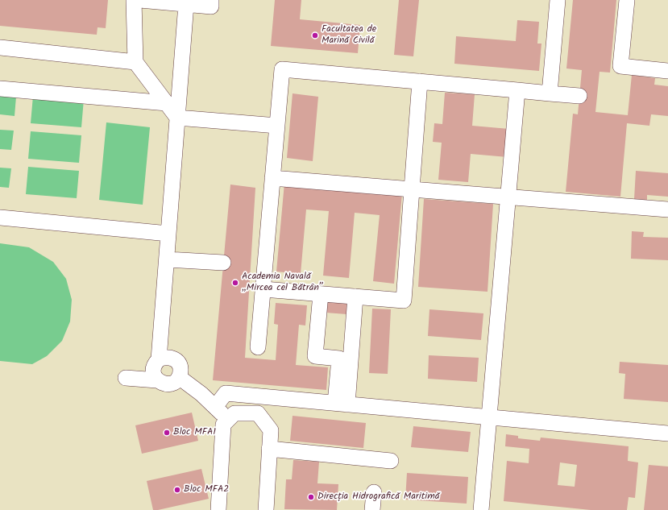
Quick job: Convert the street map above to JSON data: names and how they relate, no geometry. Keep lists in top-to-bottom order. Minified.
{"places":["Facultatea de Marină Civilă","Academia Navală „Mircea cel Bătrân”","Bloc MFA1","Bloc MFA2","Direcția Hidrografică Maritimă"]}
